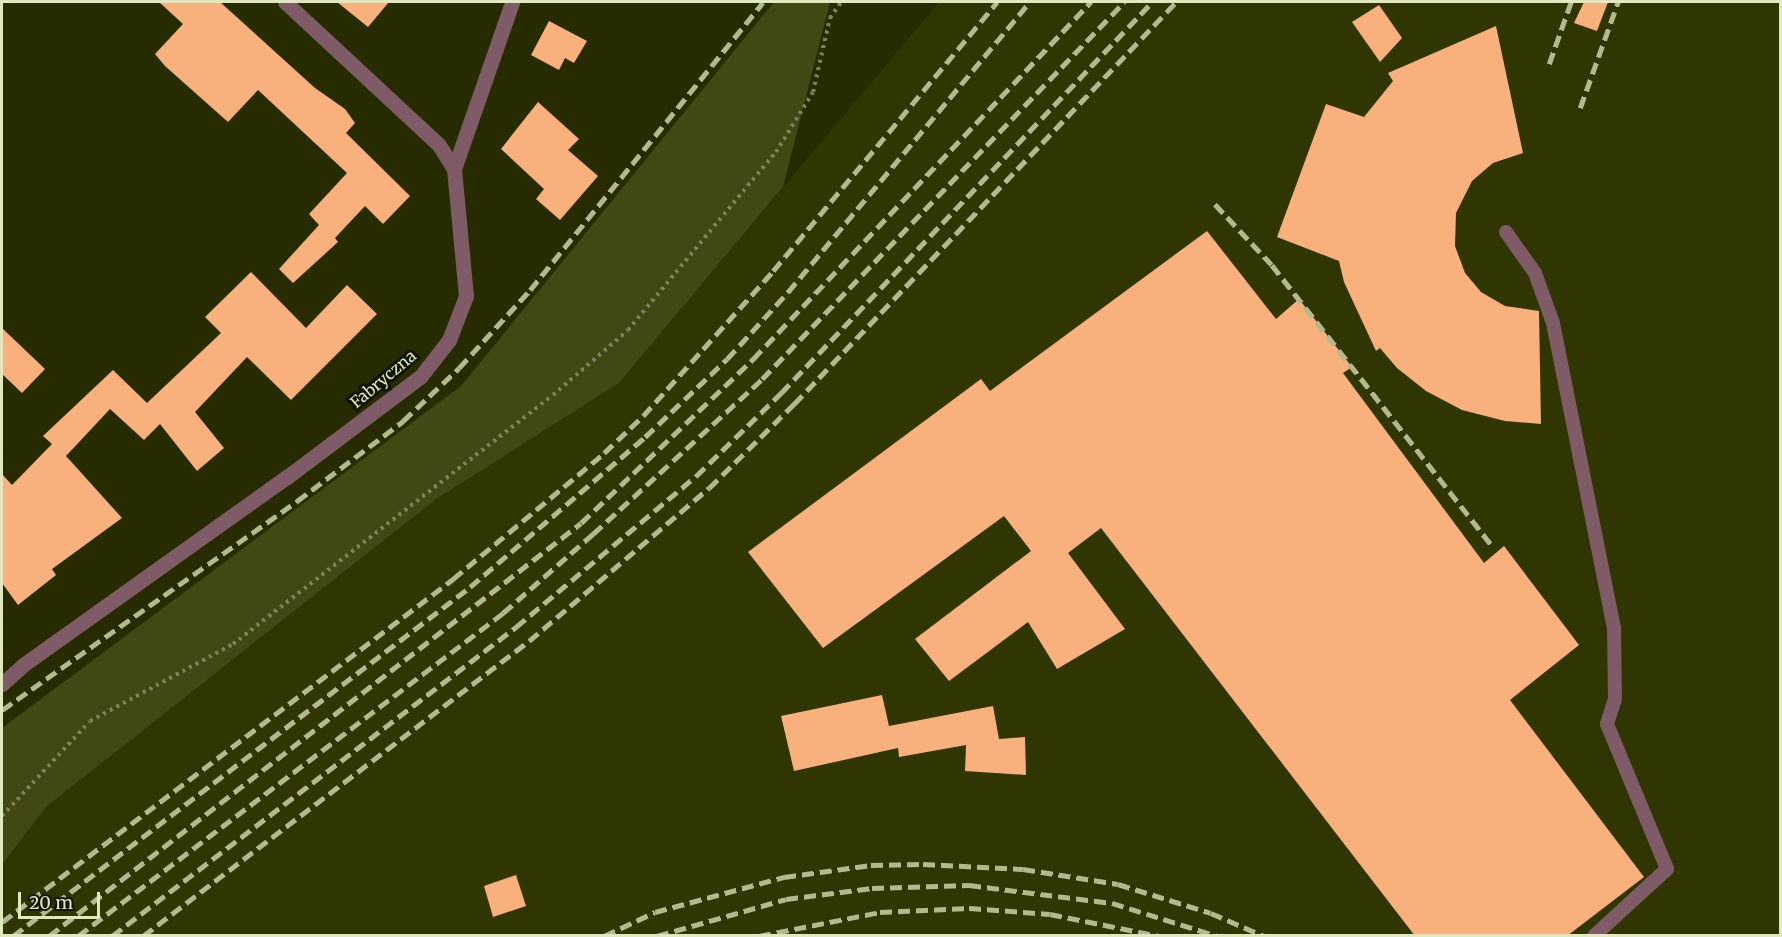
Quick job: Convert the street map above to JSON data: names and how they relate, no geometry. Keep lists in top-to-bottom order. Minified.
{"streets":{"street":["Fabryczna"]},"scale_bar":"20 m"}
